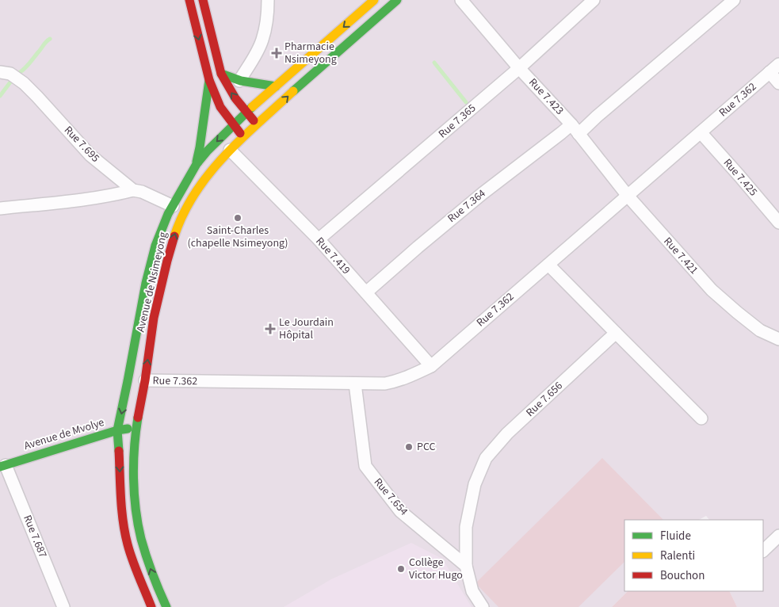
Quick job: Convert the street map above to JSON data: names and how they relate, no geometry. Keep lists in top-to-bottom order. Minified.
{"streets":{"main road":["Avenue de Nsimeyong","Avenue de Mvolye"],"street":["Rue 7.423","Rue 7.362","Rue 7.365","Rue 7.695","Rue 7.425","Rue 7.364","Rue 7.419","Rue 7.421","Rue 7.656","Rue 7.654","Rue 7.687"]},"crossings":[["Rue 7.423","Rue 7.362"],["Rue 7.423","Rue 7.365"],["Rue 7.423","Rue 7.364"],["Rue 7.423","Rue 7.421"],["Rue 7.362","Rue 7.425"],["Rue 7.362","Rue 7.419"],["Rue 7.362","Rue 7.421"],["Rue 7.362","Avenue de Nsimeyong"],["Rue 7.362","Rue 7.654"],["Rue 7.365","Rue 7.419"],["Rue 7.695","Avenue de Nsimeyong"],["Rue 7.364","Rue 7.419"],["Rue 7.419","Avenue de Nsimeyong"],["Avenue de Nsimeyong","Avenue de Mvolye"],["Rue 7.656","Rue 7.654"],["Avenue de Mvolye","Rue 7.687"]],"places":{"health":["Pharmacie Nsimeyong","Le Jourdain Hôpital"],"other":["Saint-Charles (chapelle Nsimeyong)","PCC","Collège Victor Hugo"]},"legend":["Fluide","Ralenti","Bouchon"]}
